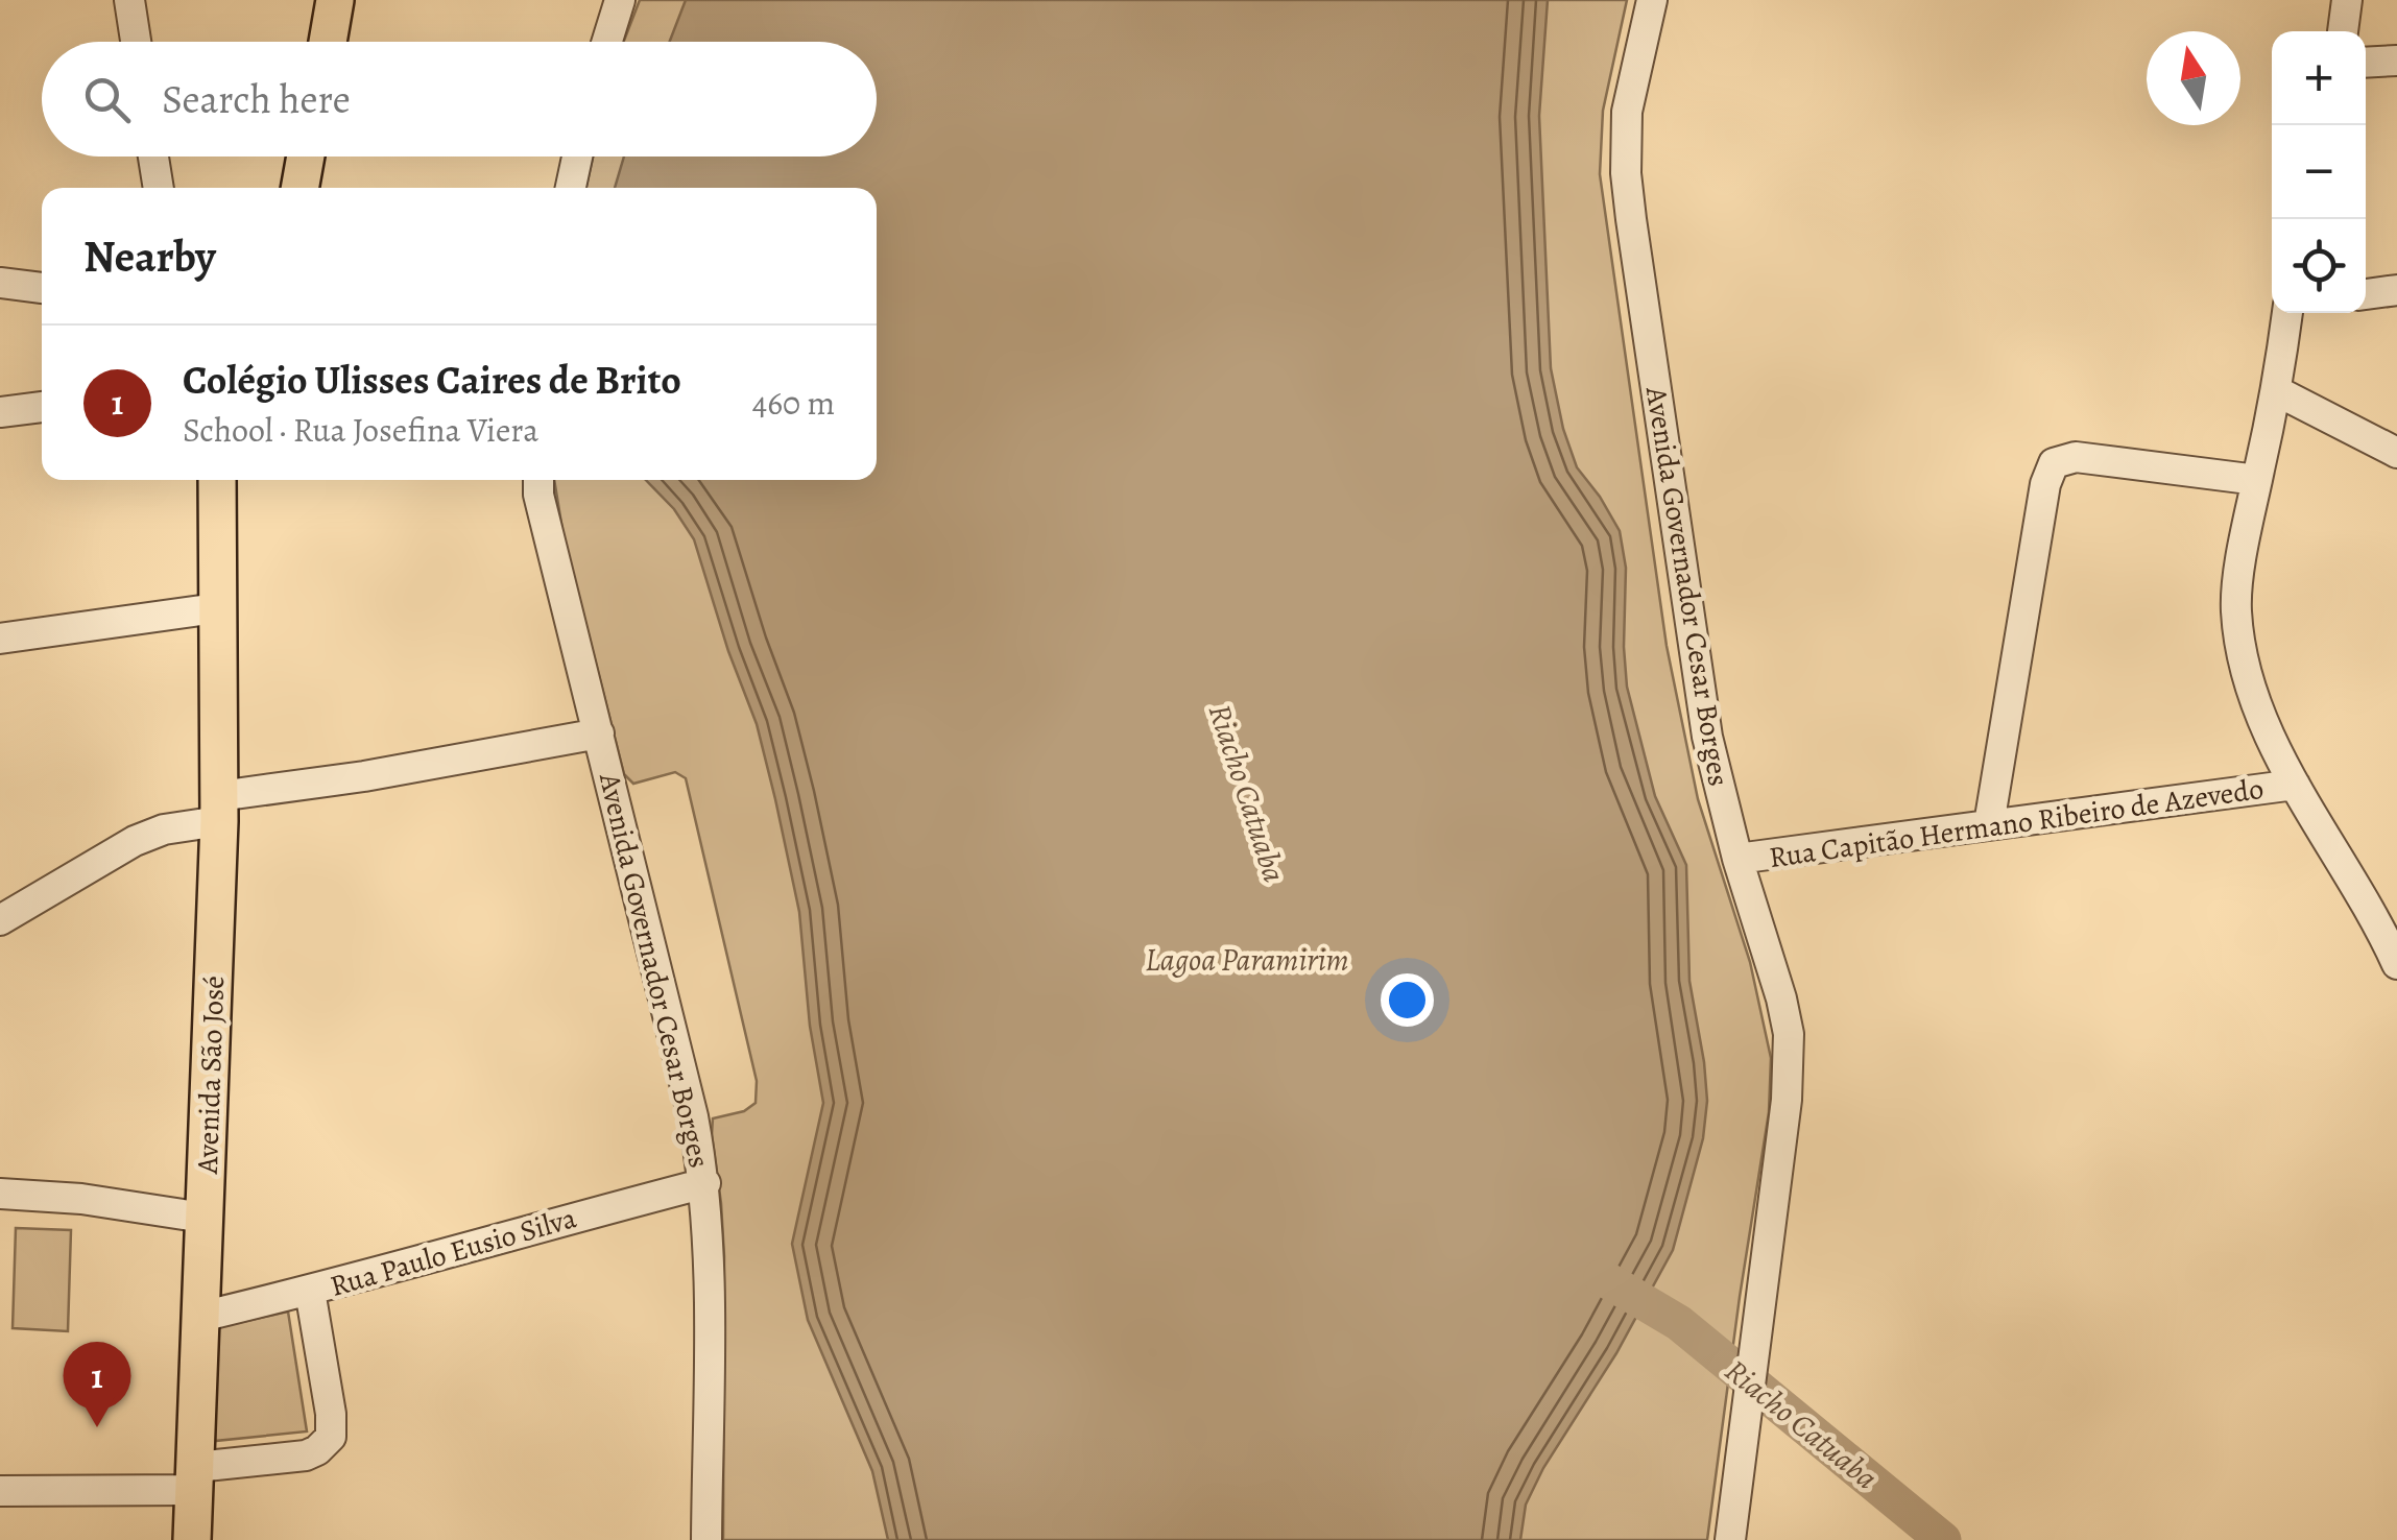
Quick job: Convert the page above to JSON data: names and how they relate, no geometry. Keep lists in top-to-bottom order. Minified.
{"streets":{"main road":["Avenida São José"],"street":["Avenida Governador Cesar Borges","Rua Capitão Hermano Ribeiro de Azevedo","Rua Paulo Eusio Silva"]},"crossings":[["Avenida Governador Cesar Borges","Rua Capitão Hermano Ribeiro de Azevedo"],["Avenida Governador Cesar Borges","Rua Paulo Eusio Silva"],["Avenida São José","Rua Paulo Eusio Silva"]],"water":["Riacho Catuaba","Lagoa Paramirim"],"north":"top","page":{"map_buttons":["+","−"],"search":"Search here","heading":"Nearby","list":[{"mark":"1","name":"Colégio Ulisses Caires de Brito","note":"School · Rua Josefina Viera","value":"460 m"}],"pins":"1"}}
